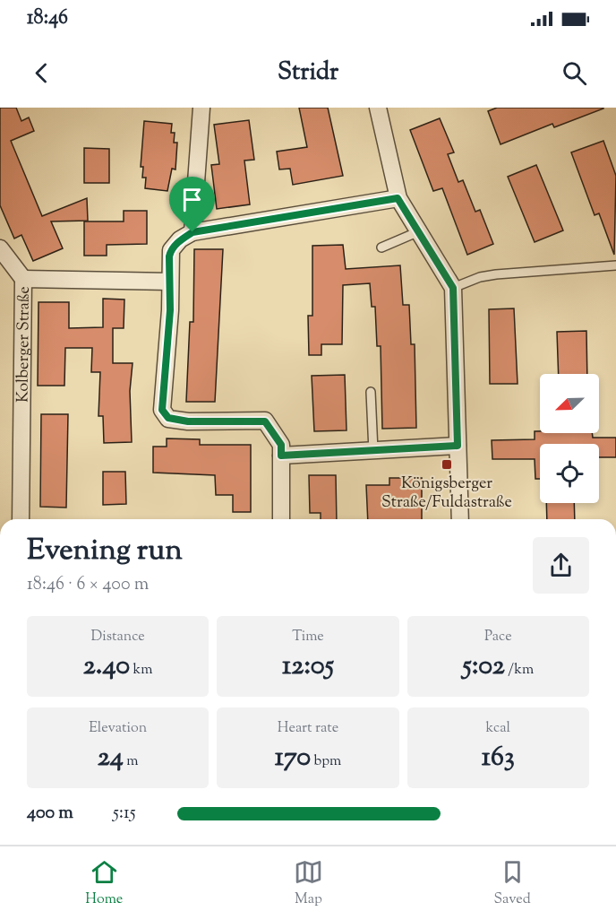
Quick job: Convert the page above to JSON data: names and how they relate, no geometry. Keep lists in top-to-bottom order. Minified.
{"streets":{"street":["Kolberger Straße"]},"places":{"transit":["Königsberger Straße/Fuldastraße"]},"north":"bottom left","page":{"status":"18:46","header":"Stridr","heading":["Evening run","18:46 · 6 × 400 m"],"stats":[["Distance","2.40 km"],["Time","12:05"],["Pace","5:02 /km"],["Elevation","24 m"],["Heart rate","170 bpm"],["kcal","163"]],"list":[{"name":"400 m","note":"5:15"}],"tabs":["Home","Map","Saved"]}}
